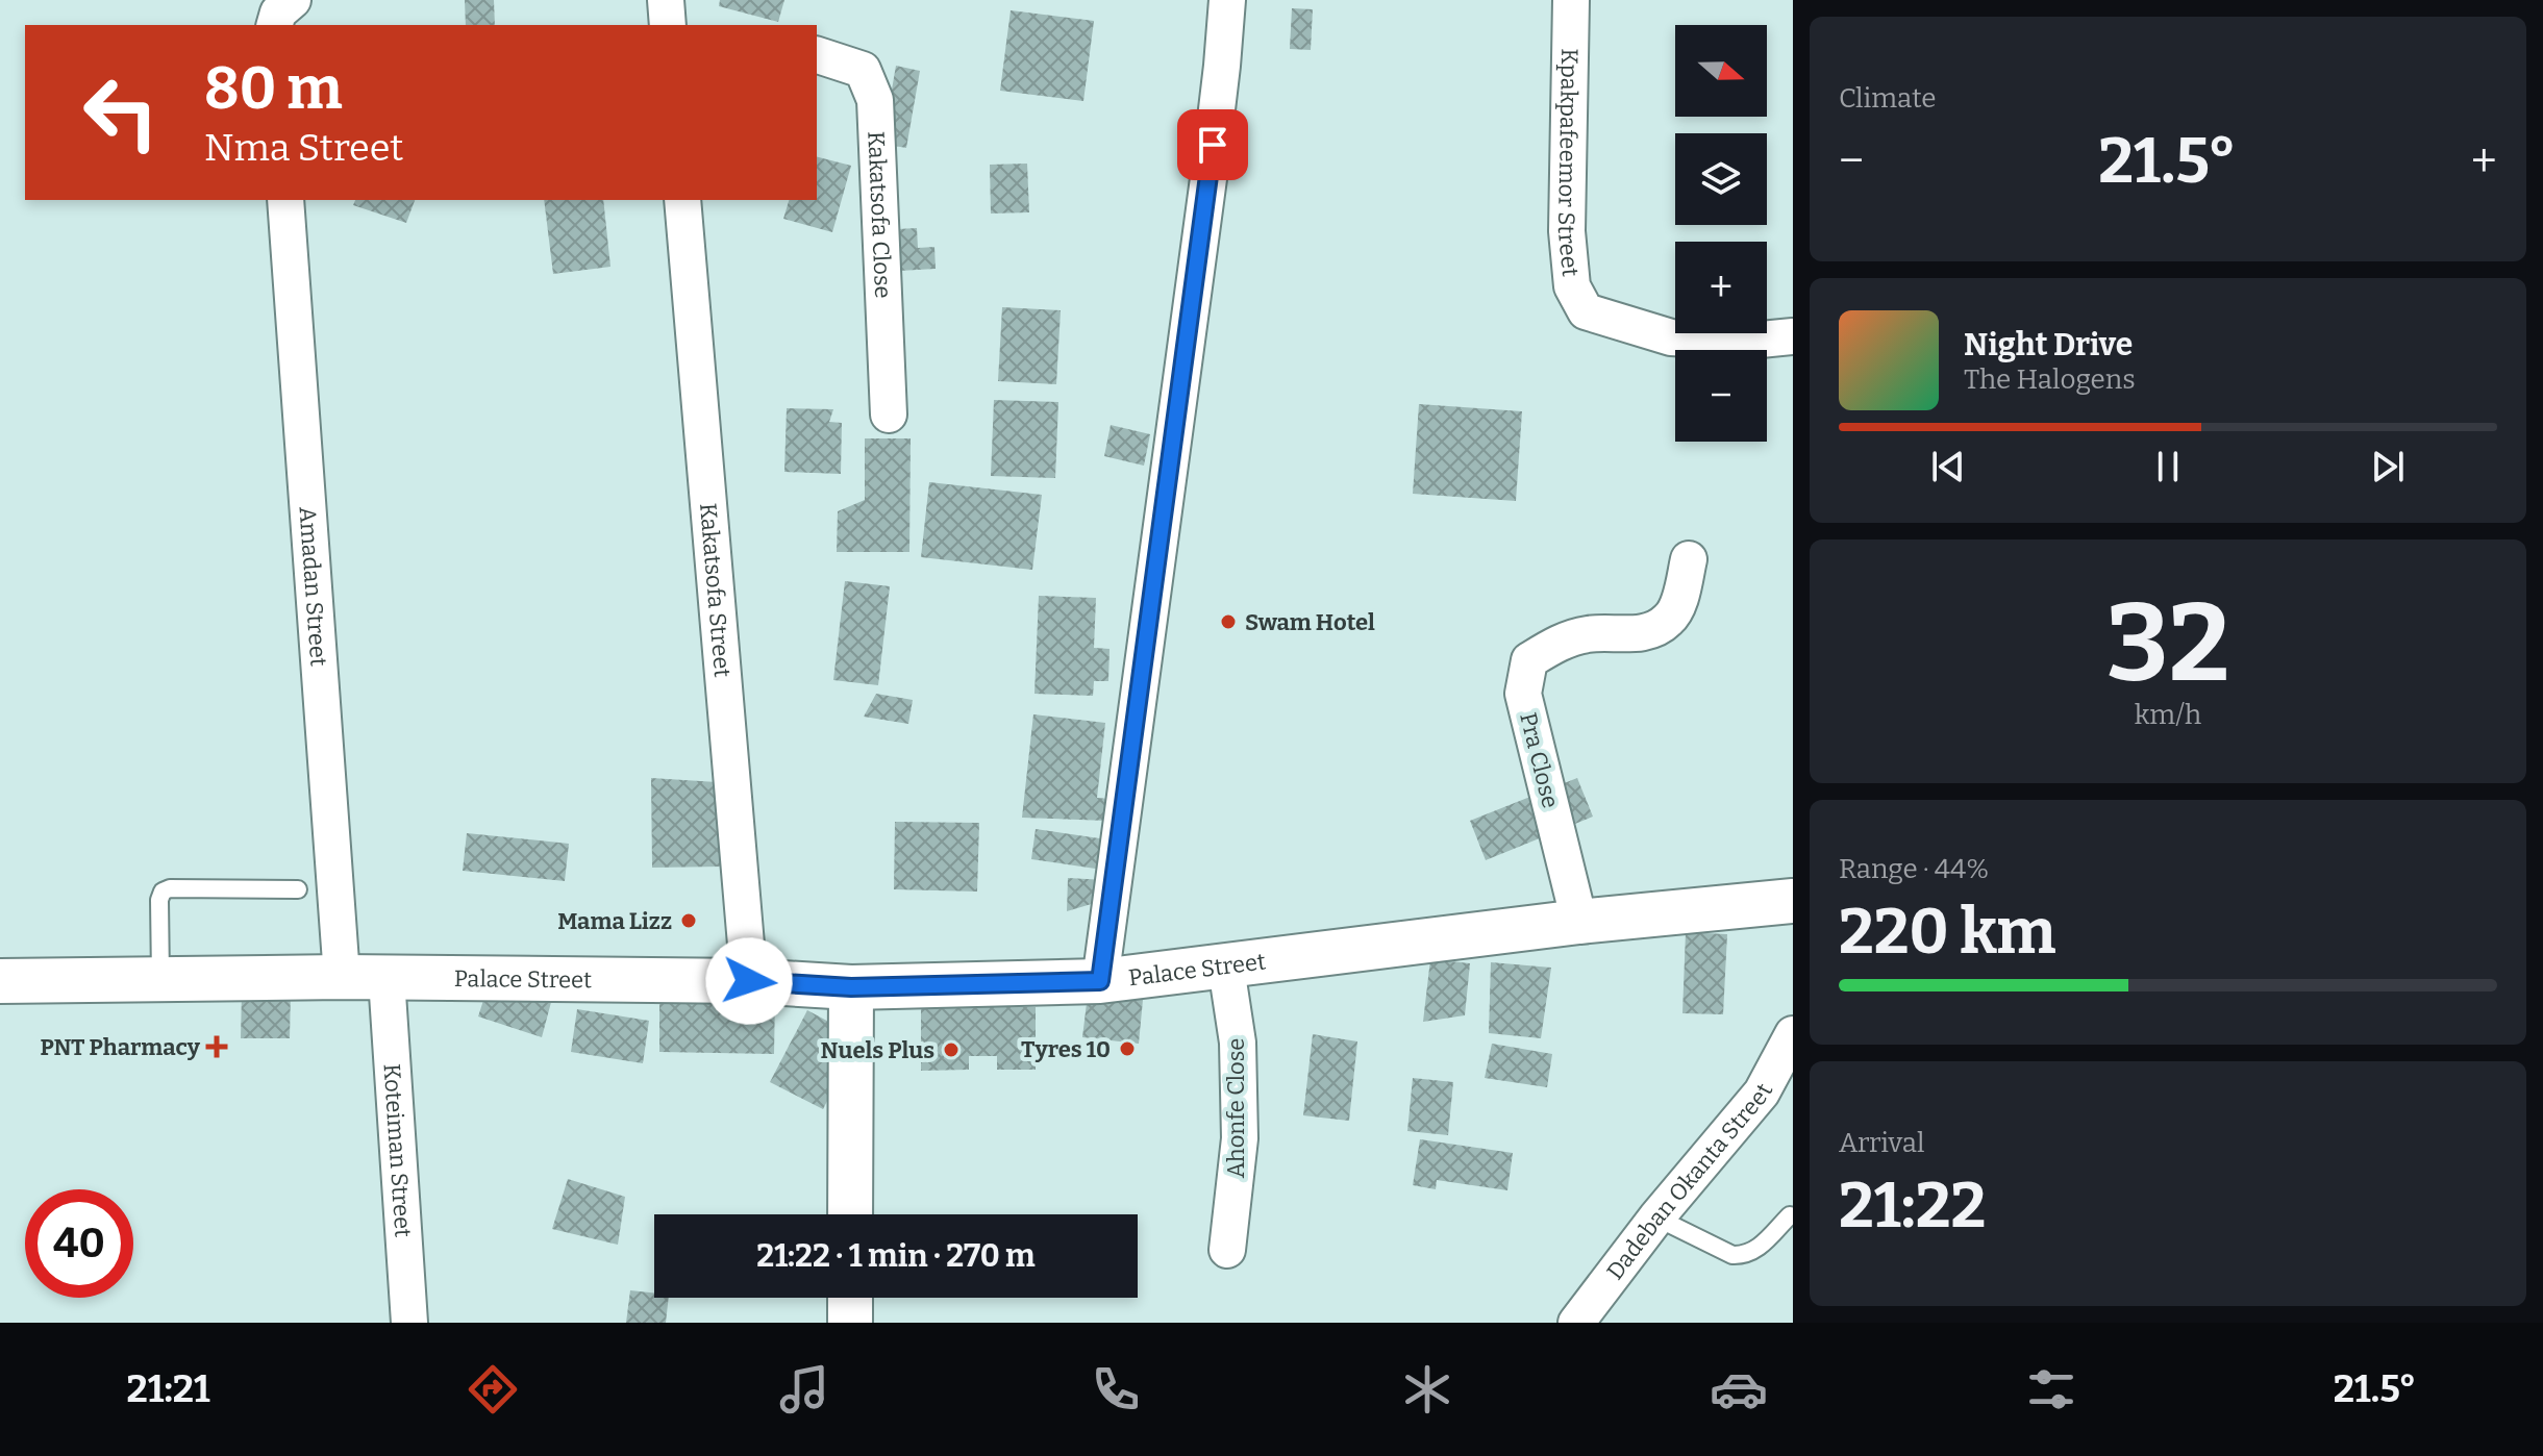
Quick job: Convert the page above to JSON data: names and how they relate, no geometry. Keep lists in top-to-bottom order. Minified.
{"streets":{"street":["Kpakpafeemor Street","Kakatsofa Close","Amadan Street","Kakatsofa Street","Pra Close","Palace Street","Ahonfe Close","Koteiman Street","Dadeban Okanta Street"]},"crossings":[["Amadan Street","Palace Street"],["Kakatsofa Street","Palace Street"],["Pra Close","Palace Street"],["Palace Street","Ahonfe Close"],["Palace Street","Koteiman Street"]],"places":{"other":["Swam Hotel","Mama Lizz","Tyres 10","Nuels Plus"],"health":["PNT Pharmacy"]},"north":"right","page":{"tile":["Climate",["32","km/h"],["Range · 44%","220 km"],["Arrival","21:22"]],"map_buttons":["+","−"],"turn":["80 m","Nma Street"],"heat":["−","21.5°","+"],"song":["Night Drive","The Halogens"],"limit":"40","trip":"21:22 · 1 min · 270 m","tabs":["21:21","21.5°"]}}
